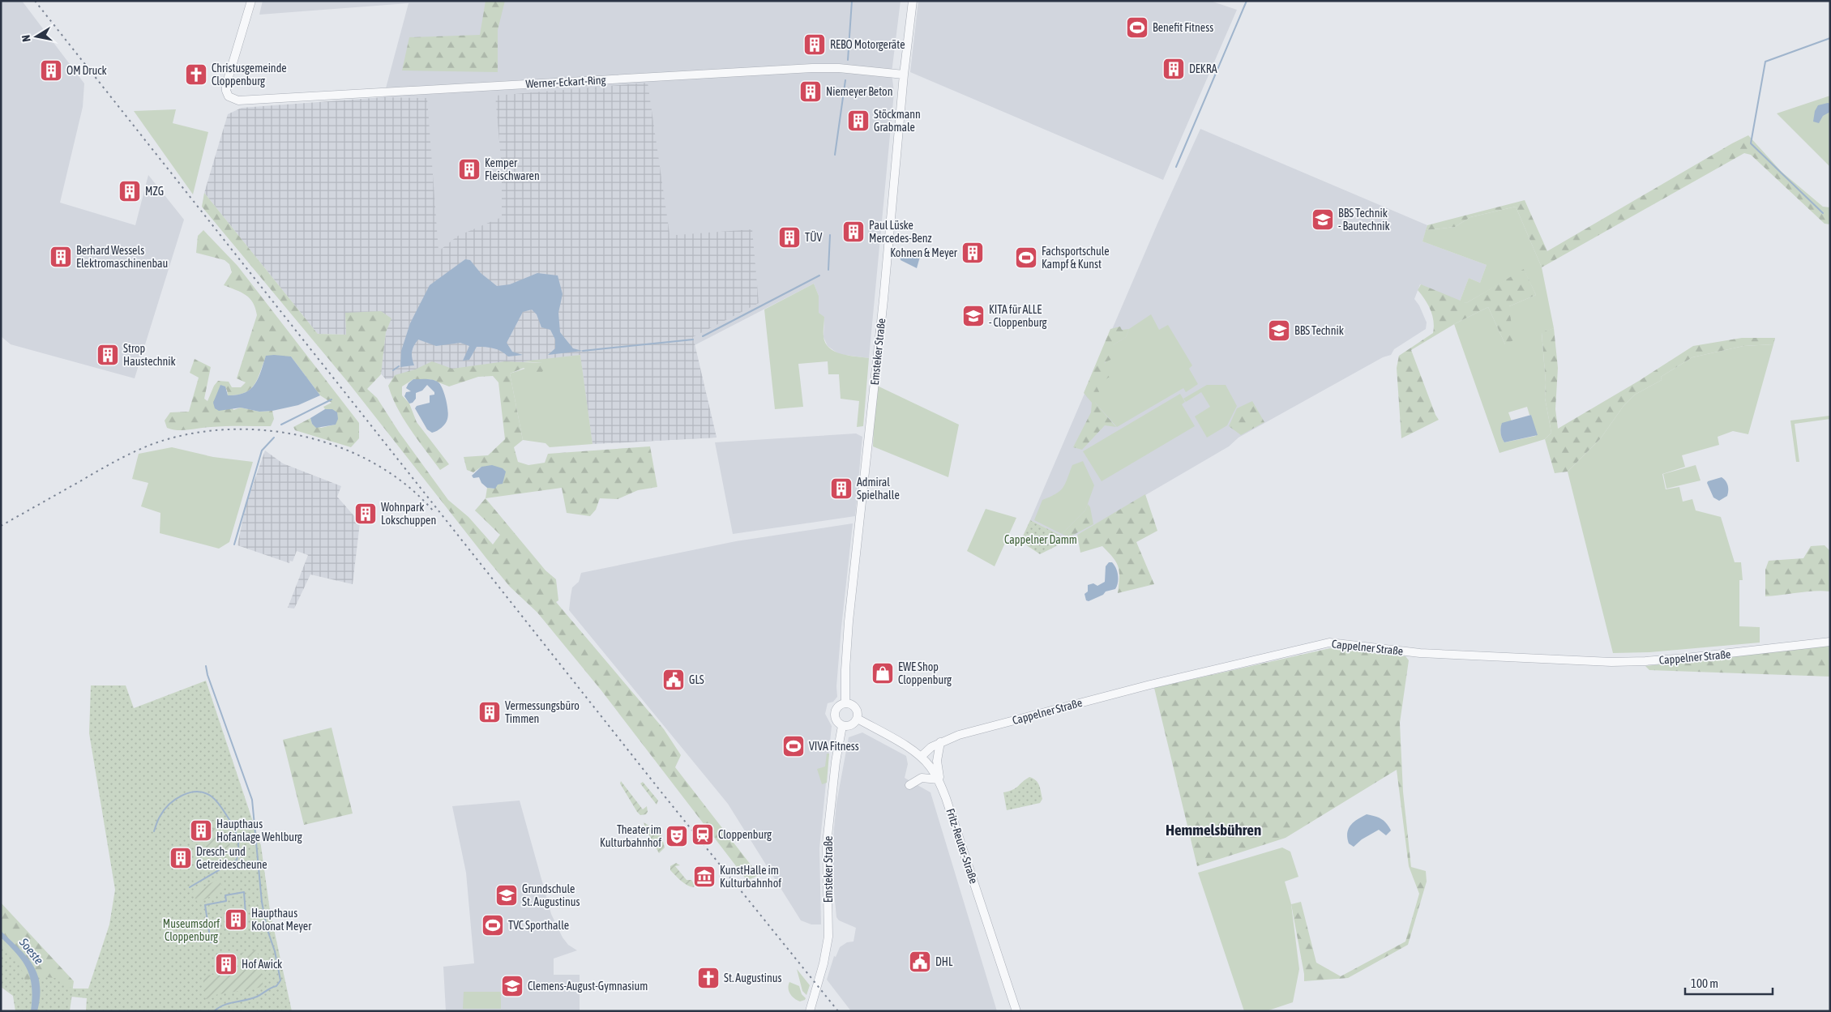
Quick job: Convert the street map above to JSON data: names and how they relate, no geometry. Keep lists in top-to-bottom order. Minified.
{"streets":{"street":["Werner-Eckart-Ring","Emsteker Straße","Cappelner Straße","Fritz-Reuter-Straße"]},"crossings":[["Werner-Eckart-Ring","Emsteker Straße"],["Emsteker Straße","Fritz-Reuter-Straße"],["Cappelner Straße","Fritz-Reuter-Straße"]],"districts":["Hemmelsbühren"],"water":["Soeste"],"parks":["Cappelner Damm","Museumsdorf Cloppenburg"],"places":{"sports":["Benefit Fitness","Fachsportschule Kampf & Kunst","VIVA Fitness","TVC Sporthalle"],"building":["REBO Motorgeräte","DEKRA","OM Druck","Niemeyer Beton","Stöckmann Grabmale","Kemper Fleischwaren","MZG","Paul Lüske Mercedes-Benz","TÜV","Kohnen & Meyer","Berhard Wessels Elektromaschinenbau","Strop Haustechnik","Admiral Spielhalle","Wohnpark Lokschuppen","Vermessungsbüro Timmen","Haupthaus Hofanlage Wehlburg","Dresch- und Getreidescheune","Haupthaus Kolonat Meyer","Hof Awick"],"church":["Christusgemeinde Cloppenburg","St. Augustinus"],"school or university":["BBS Technik - Bautechnik","KITA für ALLE - Cloppenburg","BBS Technik","Grundschule St. Augustinus","Clemens-August-Gymnasium"],"shop":["EWE Shop Cloppenburg"],"public building":["GLS","DHL"],"station":["Cloppenburg"],"theatre":["Theater im Kulturbahnhof"],"museum":["KunstHalle im Kulturbahnhof"]},"scale_bar":"100 m","north":"left"}
